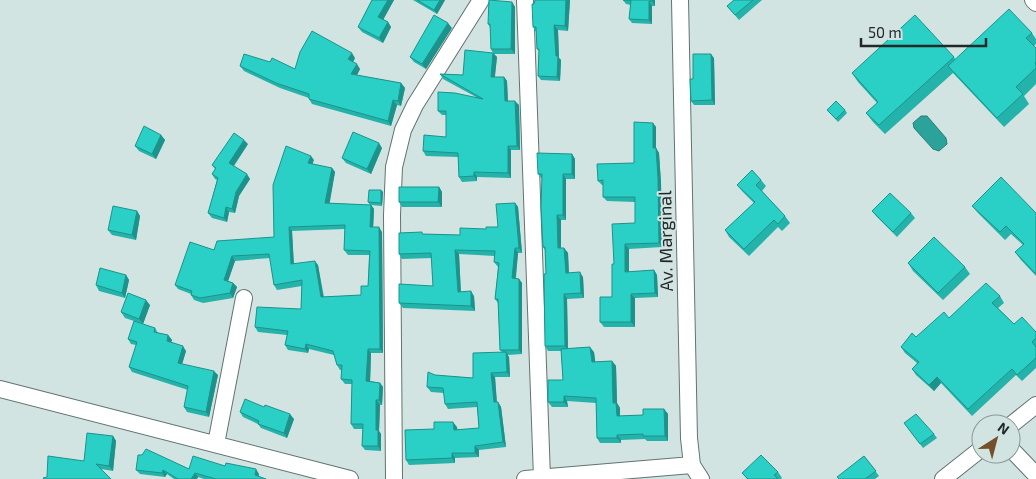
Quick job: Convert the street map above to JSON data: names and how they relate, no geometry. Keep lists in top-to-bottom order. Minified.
{"streets":{"street":["Av. Marginal"]},"scale_bar":"50 m","north":"top right"}
